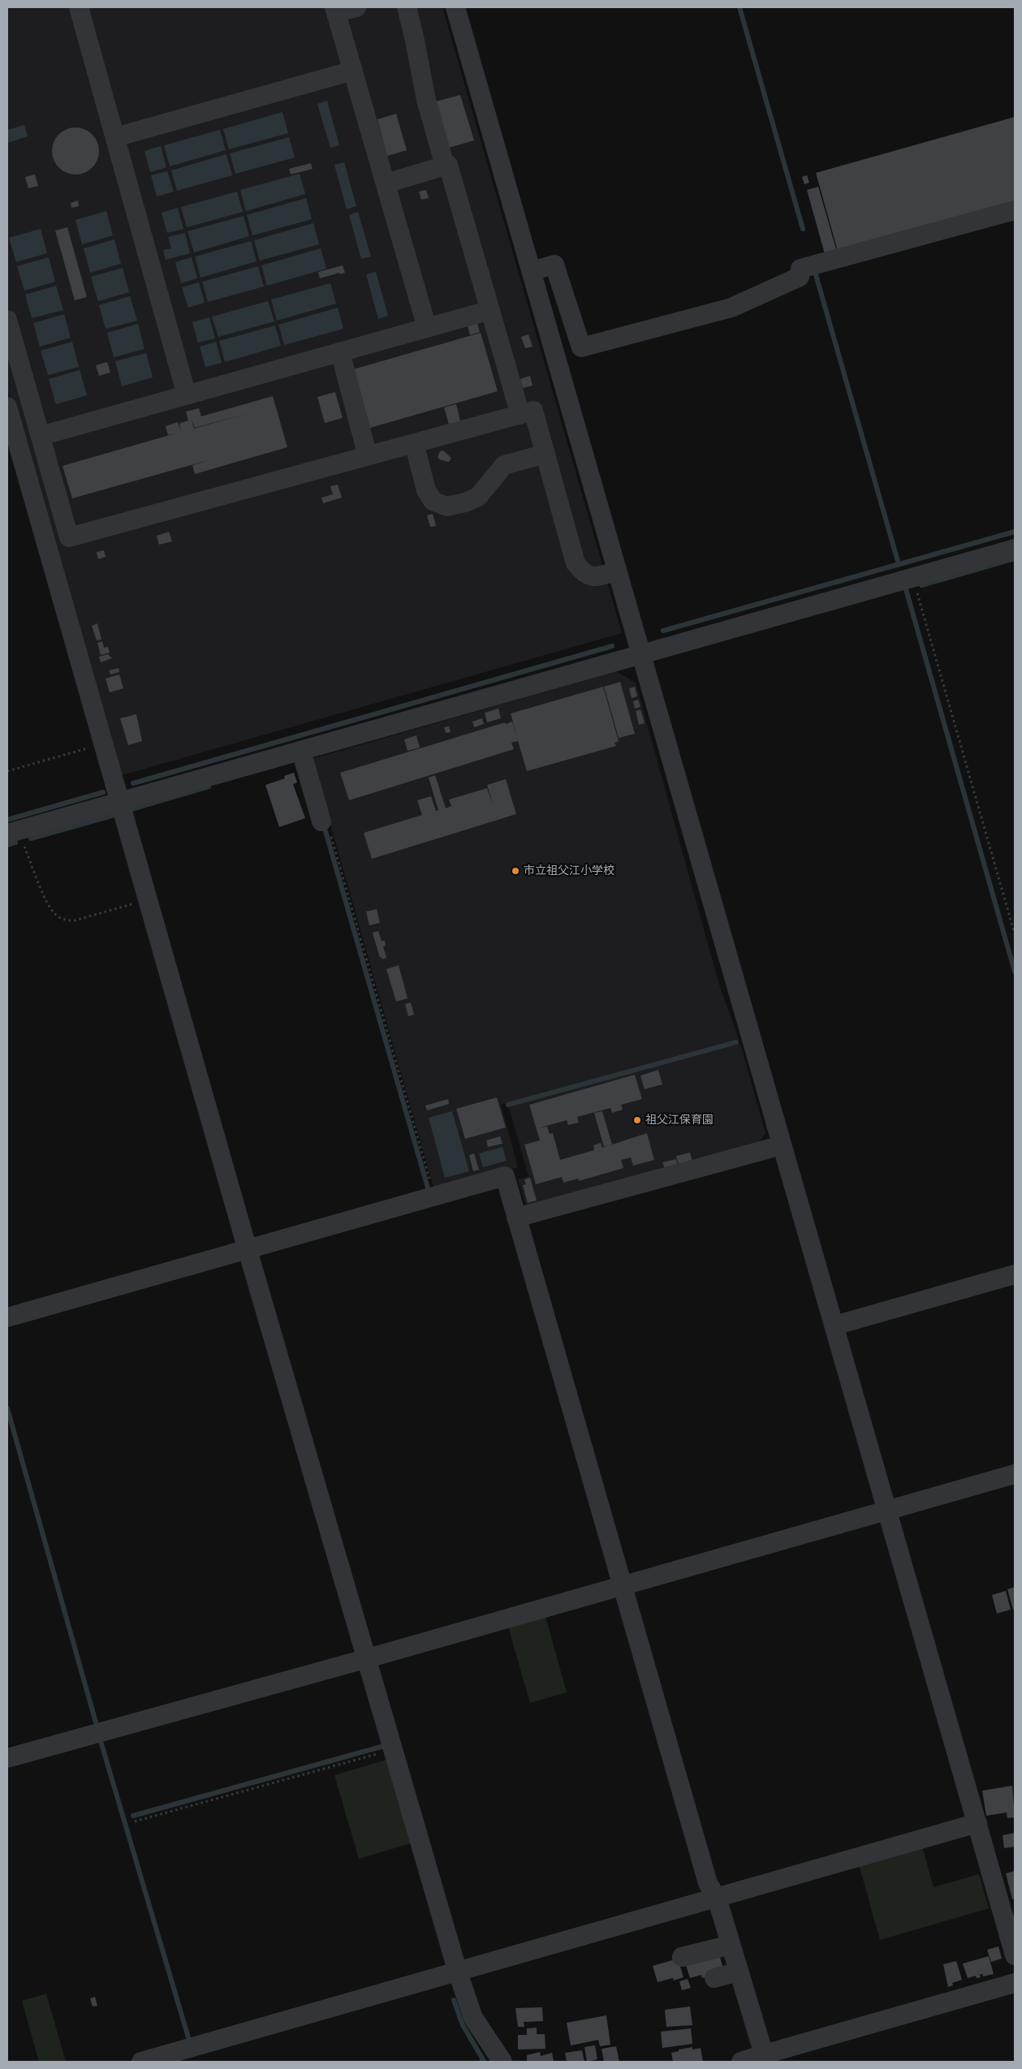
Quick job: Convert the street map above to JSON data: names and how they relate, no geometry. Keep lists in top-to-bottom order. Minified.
{"places":["市立祖父江小学校","祖父江保育園"]}
